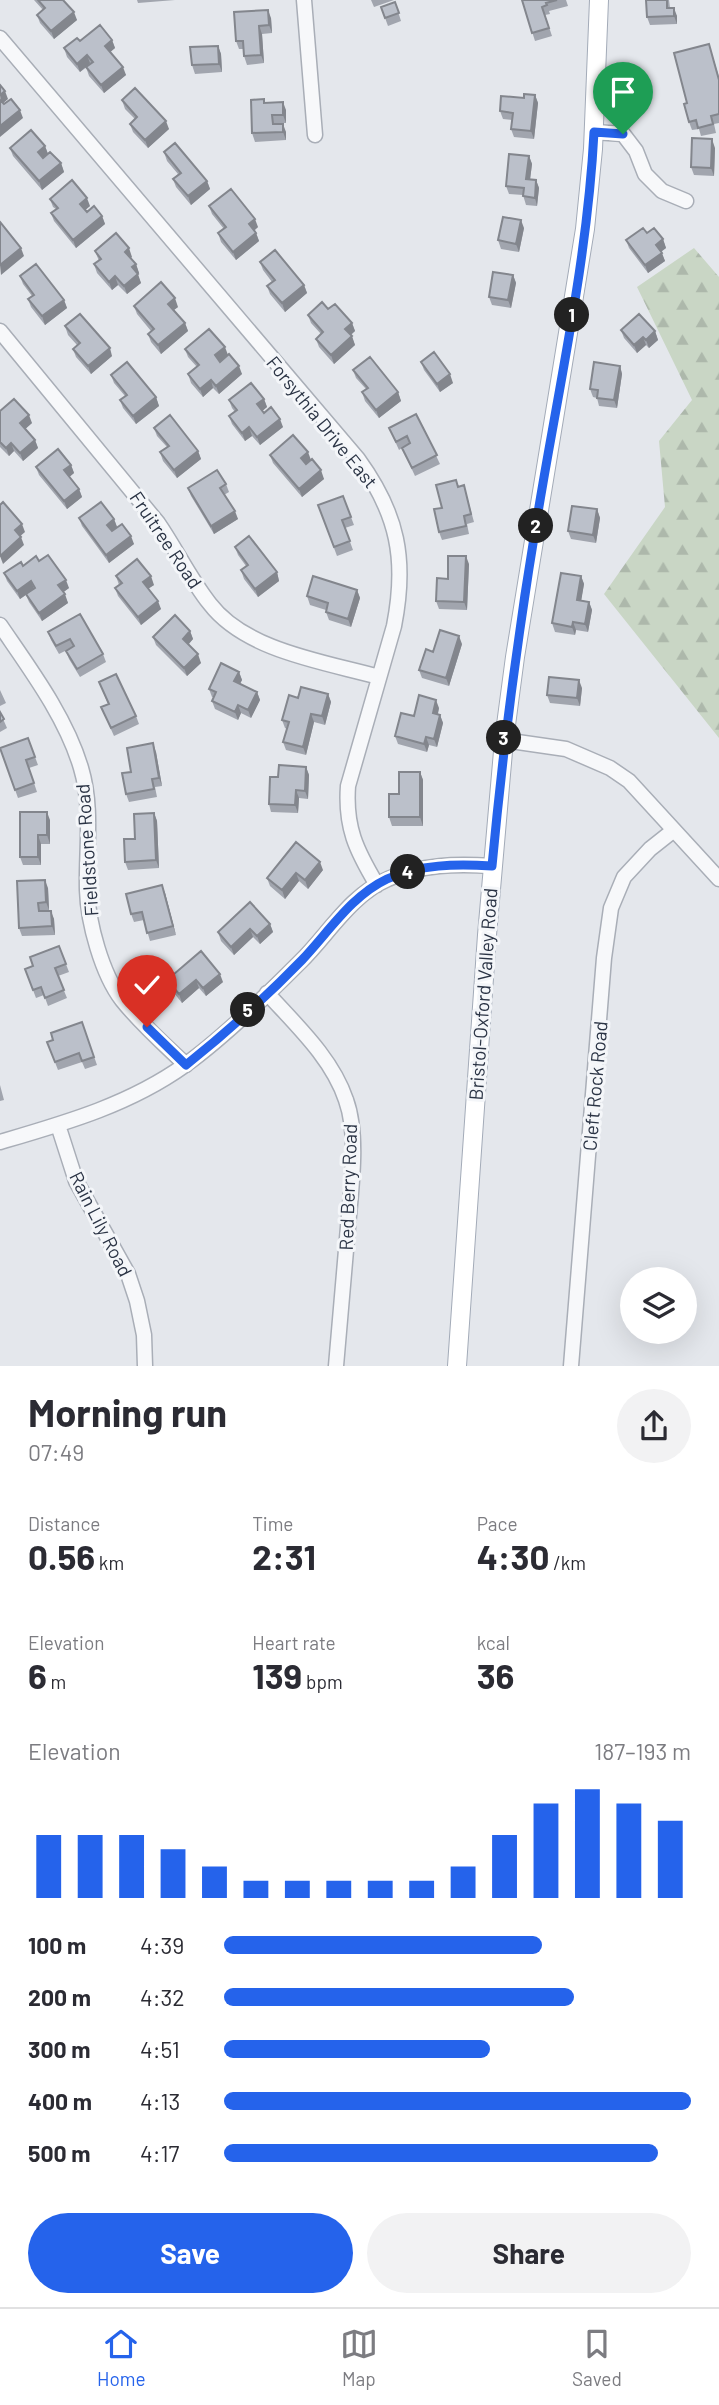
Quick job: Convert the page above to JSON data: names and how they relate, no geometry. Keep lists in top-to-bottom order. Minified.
{"streets":{"main road":["Bristol-Oxford Valley Road"],"street":["Forsythia Drive East","Fruitree Road","Fieldstone Road","Cleft Rock Road","Red Berry Road","Rain Lily Road"]},"crossings":[["Forsythia Drive East","Fruitree Road"]],"page":{"pins":["1","2","3","4","5"],"heading":["Morning run","07:49"],"stats":[["Distance","0.56 km"],["Time","2:31"],["Pace","4:30 /km"],["Elevation","6 m"],["Heart rate","139 bpm"],["kcal","36"]],"chart":["Elevation","187–193 m"],"list":[{"name":"100 m","note":"4:39"},{"name":"200 m","note":"4:32"},{"name":"300 m","note":"4:51"},{"name":"400 m","note":"4:13"},{"name":"500 m","note":"4:17"}],"buttons":["Save","Share"],"tabs":["Home","Map","Saved"]}}
